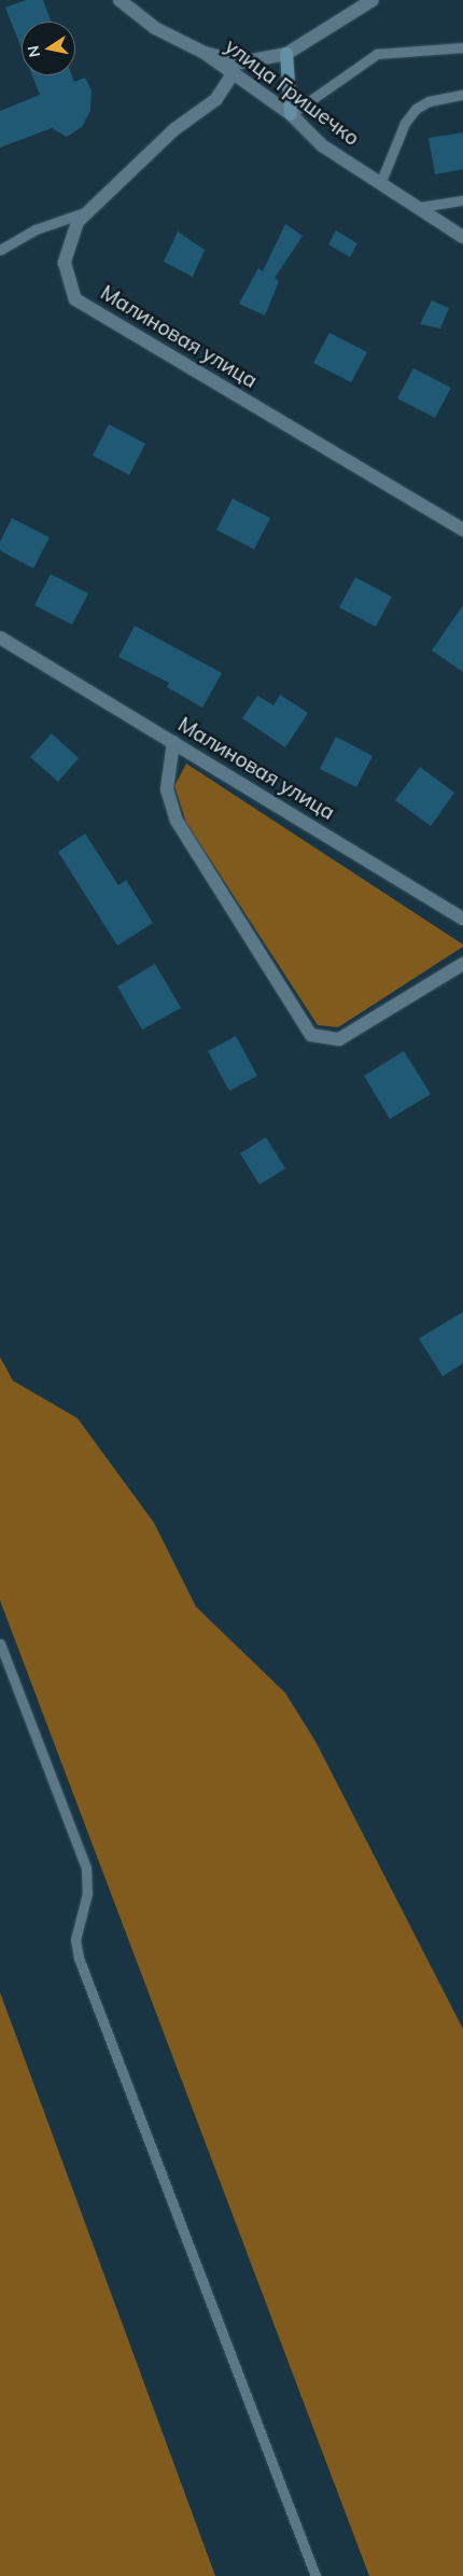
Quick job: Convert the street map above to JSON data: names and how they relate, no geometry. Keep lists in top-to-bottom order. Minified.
{"streets":{"street":["улица Гришечко","Малиновая улица"]},"crossings":[["улица Гришечко","Малиновая улица"]],"north":"left"}
